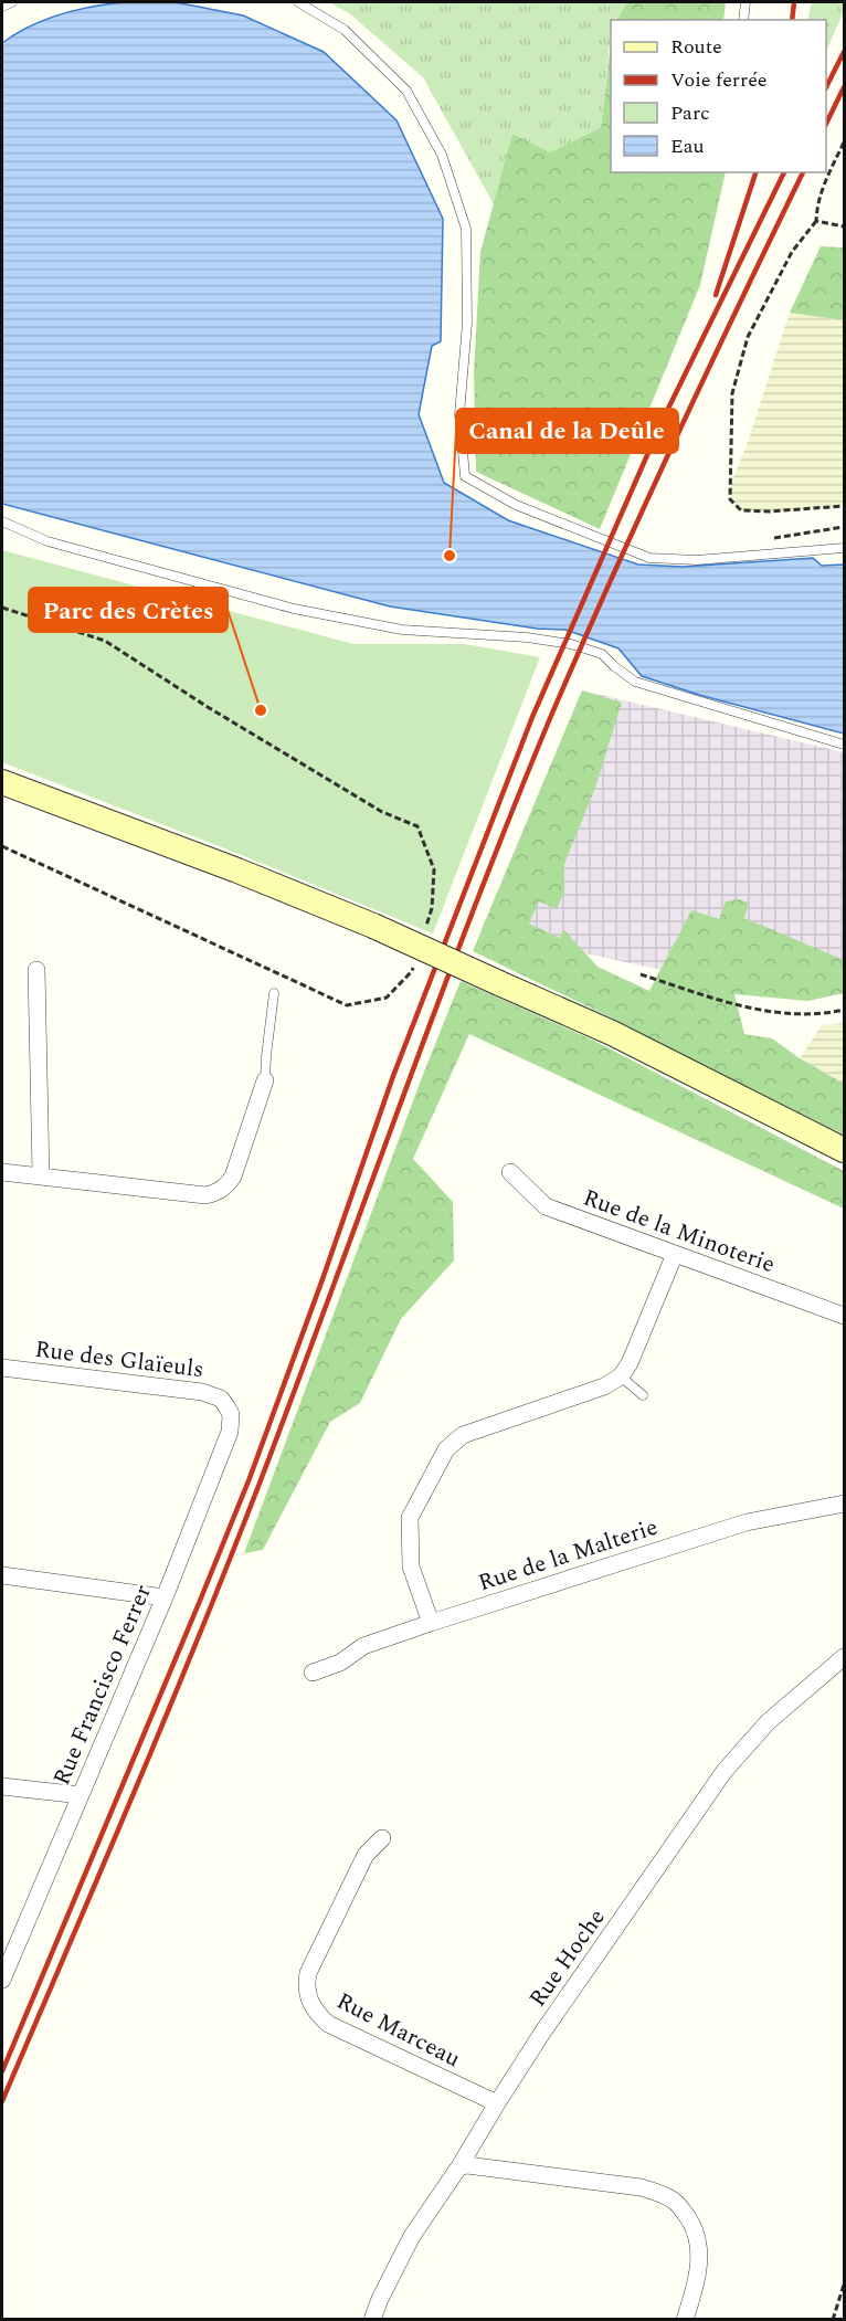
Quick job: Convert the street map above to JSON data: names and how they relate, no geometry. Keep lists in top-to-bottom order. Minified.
{"streets":{"street":["Rue de la Minoterie","Rue des Glaïeuls","Rue de la Malterie","Rue Francisco Ferrer","Rue Hoche","Rue Marceau"]},"crossings":[["Rue des Glaïeuls","Rue Francisco Ferrer"],["Rue Hoche","Rue Marceau"]],"places":["Canal de la Deûle","Parc des Crètes"],"legend":["Route","Voie ferrée","Parc","Eau"]}
